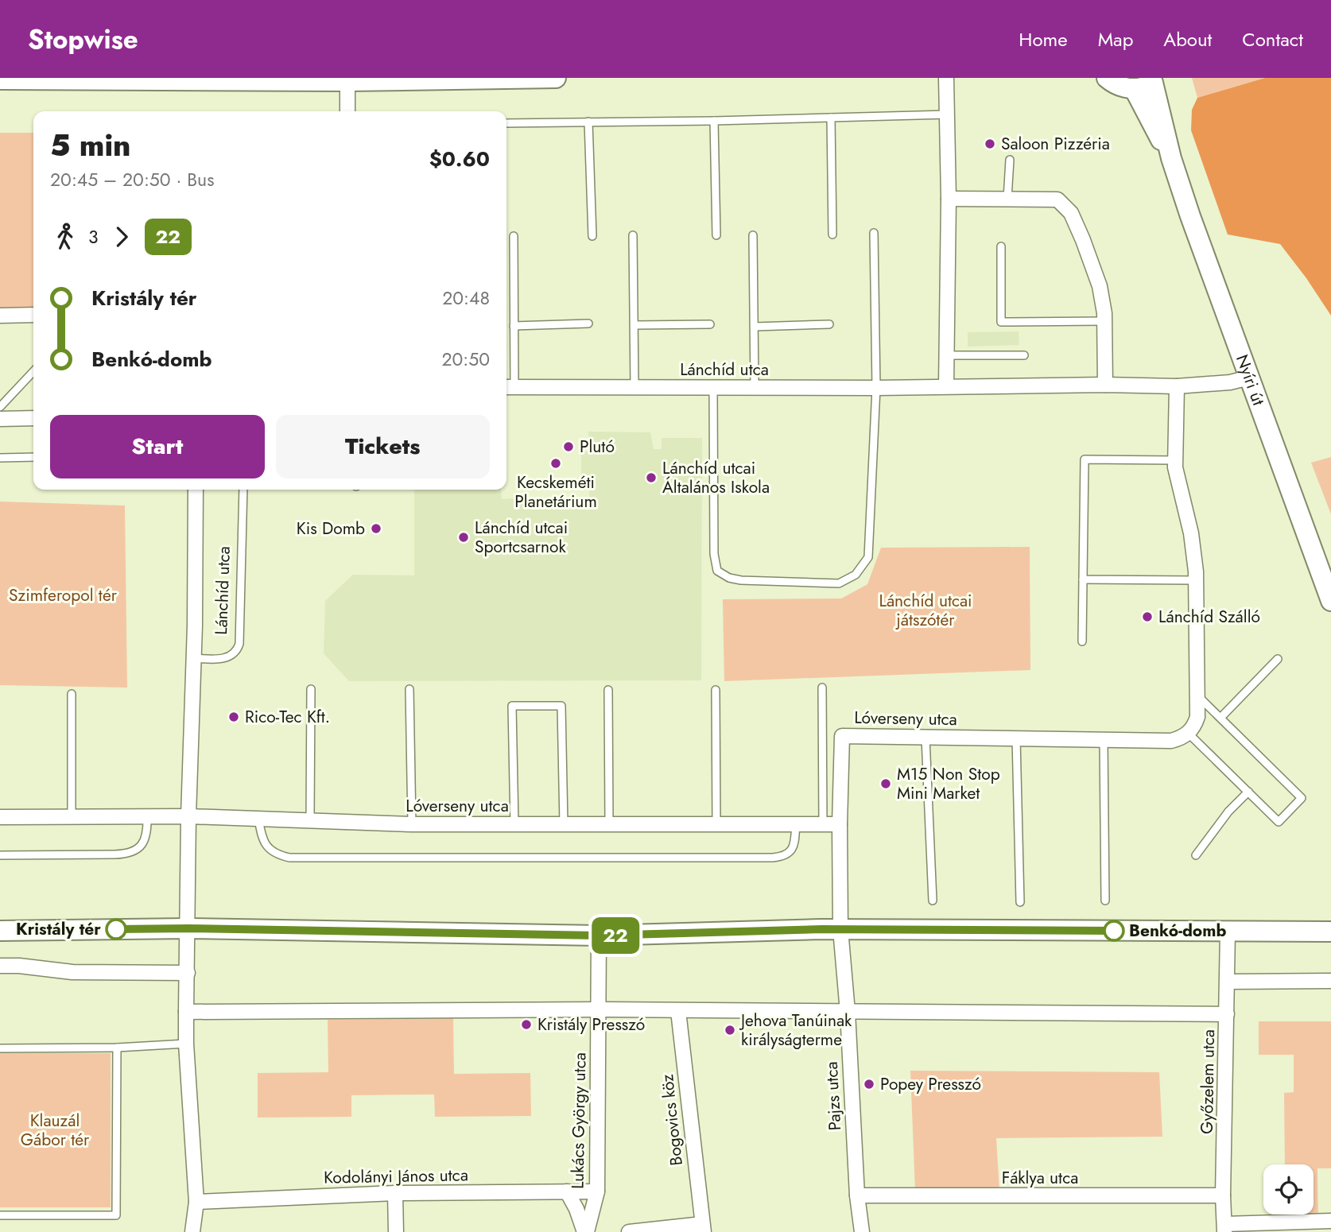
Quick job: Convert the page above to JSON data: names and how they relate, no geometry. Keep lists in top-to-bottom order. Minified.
{"streets":{"street":["Lánchíd utca","Nyíri út","Lóverseny utca","Győzelem utca","Pajzs utca","Bogovics köz","Lukács György utca","Kodolányi János utca","Fáklya utca"]},"crossings":[["Lánchíd utca","Nyíri út"],["Lóverseny utca","Pajzs utca"],["Győzelem utca","Fáklya utca"],["Pajzs utca","Fáklya utca"],["Lukács György utca","Kodolányi János utca"]],"parks":["Szimferopol tér","Lánchíd utcai játszótér","Klauzál Gábor tér"],"places":["Saloon Pizzéria","Plutó","Kecskeméti Planetárium","Lánchíd utcai Általános Iskola","Kis Domb","Lánchíd utcai Sportcsarnok","Lánchíd Szálló","Rico-Tec Kft.","M15 Non Stop Mini Market","Kristály tér","Benkó-domb","Kristály Presszó","Jehova Tanúinak királyságterme","Popey Presszó"],"lines":["bus line 22"],"page":{"header":"Stopwise","nav":["Home","Map","About","Contact"],"on_map":"22","heading":["5 min","20:45 – 20:50 · Bus","$0.60"],"legs":["3","22"],"list":[{"name":"Kristály tér","value":"20:48"},{"name":"Benkó-domb","value":"20:50"}],"buttons":["Start","Tickets"]}}
